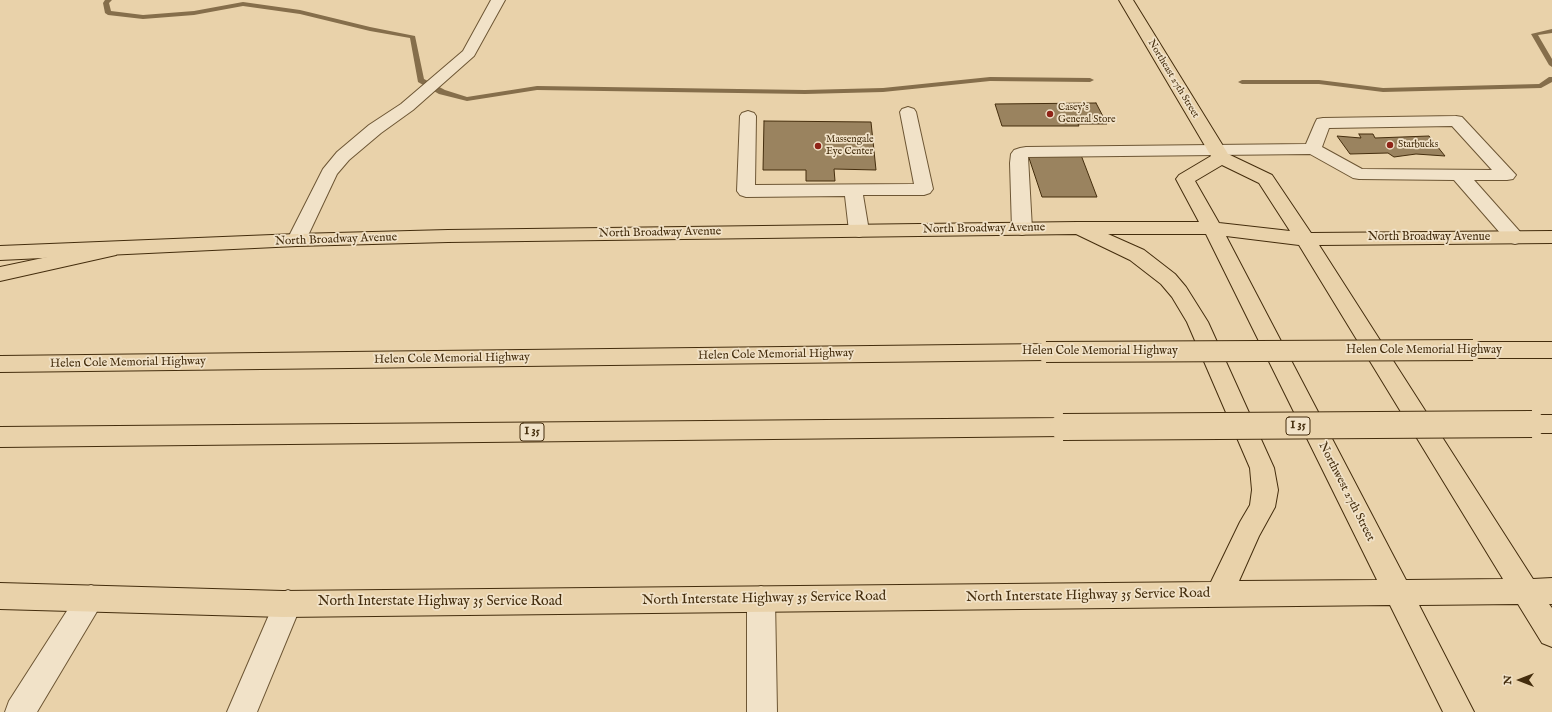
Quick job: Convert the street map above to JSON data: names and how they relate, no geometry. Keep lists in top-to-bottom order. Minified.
{"streets":{"main road":["Northeast 27th Street","North Broadway Avenue","Helen Cole Memorial Highway","I 35","Northwest 27th Street","North Interstate Highway 35 Service Road"]},"crossings":[["North Broadway Avenue","Northwest 27th Street"],["Northwest 27th Street","North Interstate Highway 35 Service Road"]],"places":["Casey's General Store","Starbucks","Massengale Eye Center"],"north":"left"}
